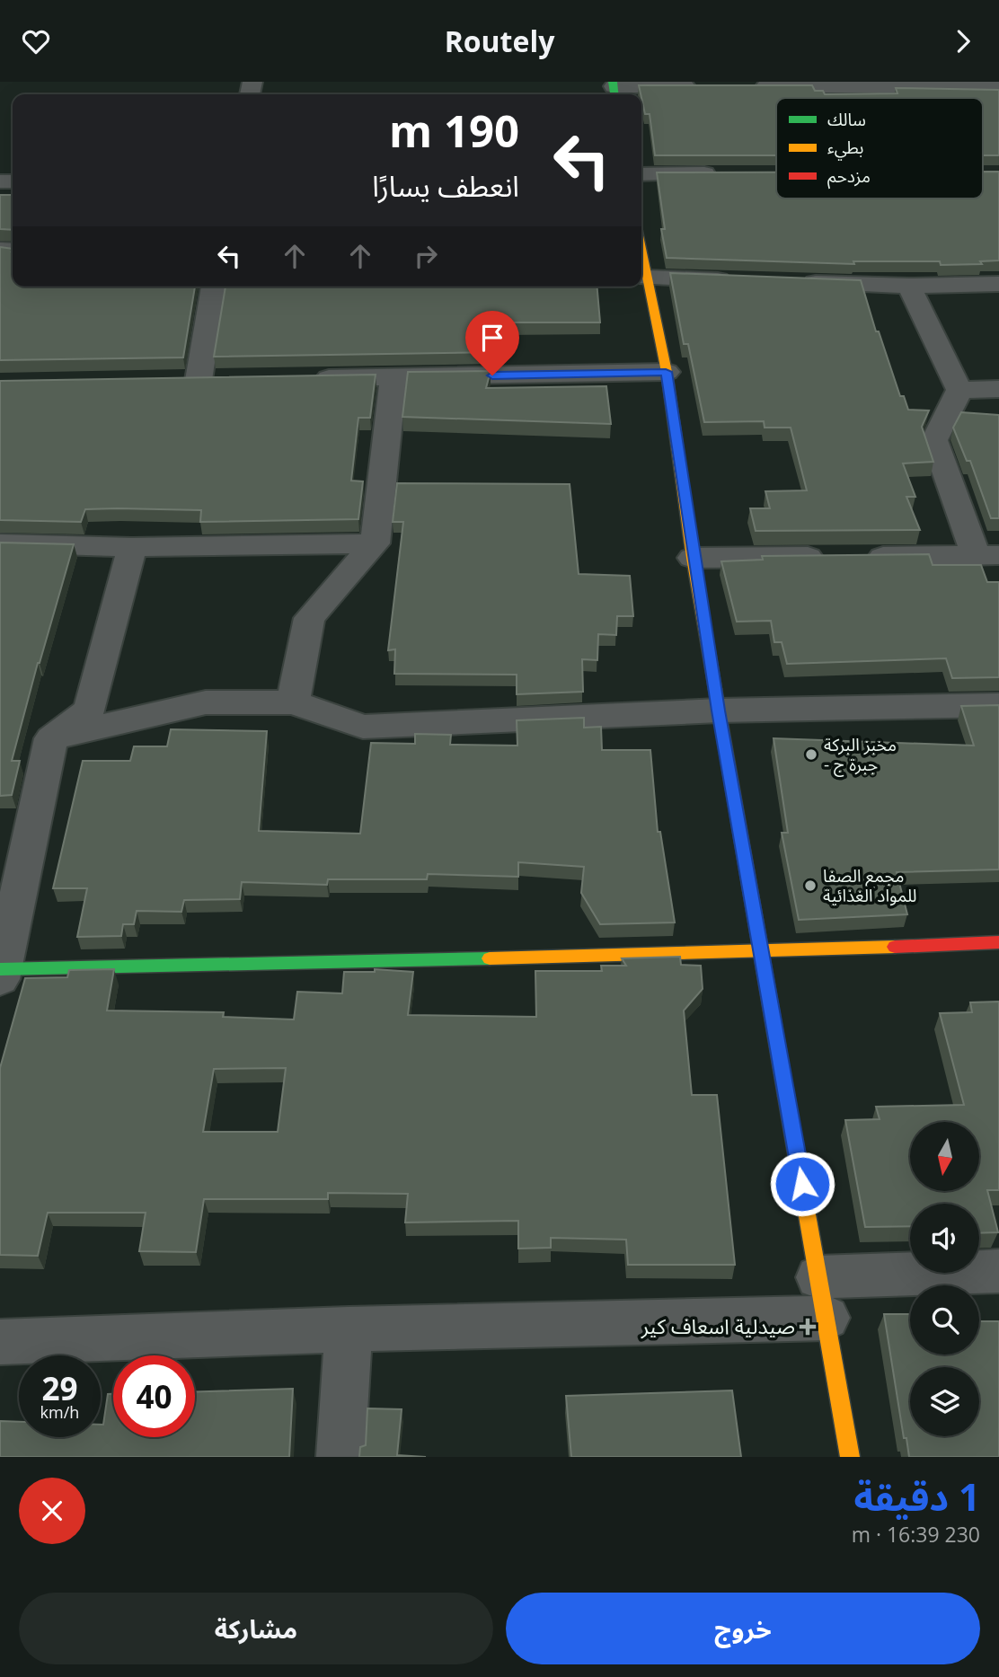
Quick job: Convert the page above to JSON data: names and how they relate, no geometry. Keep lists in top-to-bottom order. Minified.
{"places":{"other":["مخبز البركة - جبرة ج","مجمع الصفا للمواد الغذائية"],"health":["صيدلية اسعاف كير"]},"legend":["سالك","بطيء","مزدحم"],"north":"bottom","page":{"header":"Routely","turn":["190 m","انعطف يسارًا"],"speed":"29 km/h","limit":"40","heading":["1 دقيقة","230 m · 16:39"],"buttons":["خروج","مشاركة"]}}
